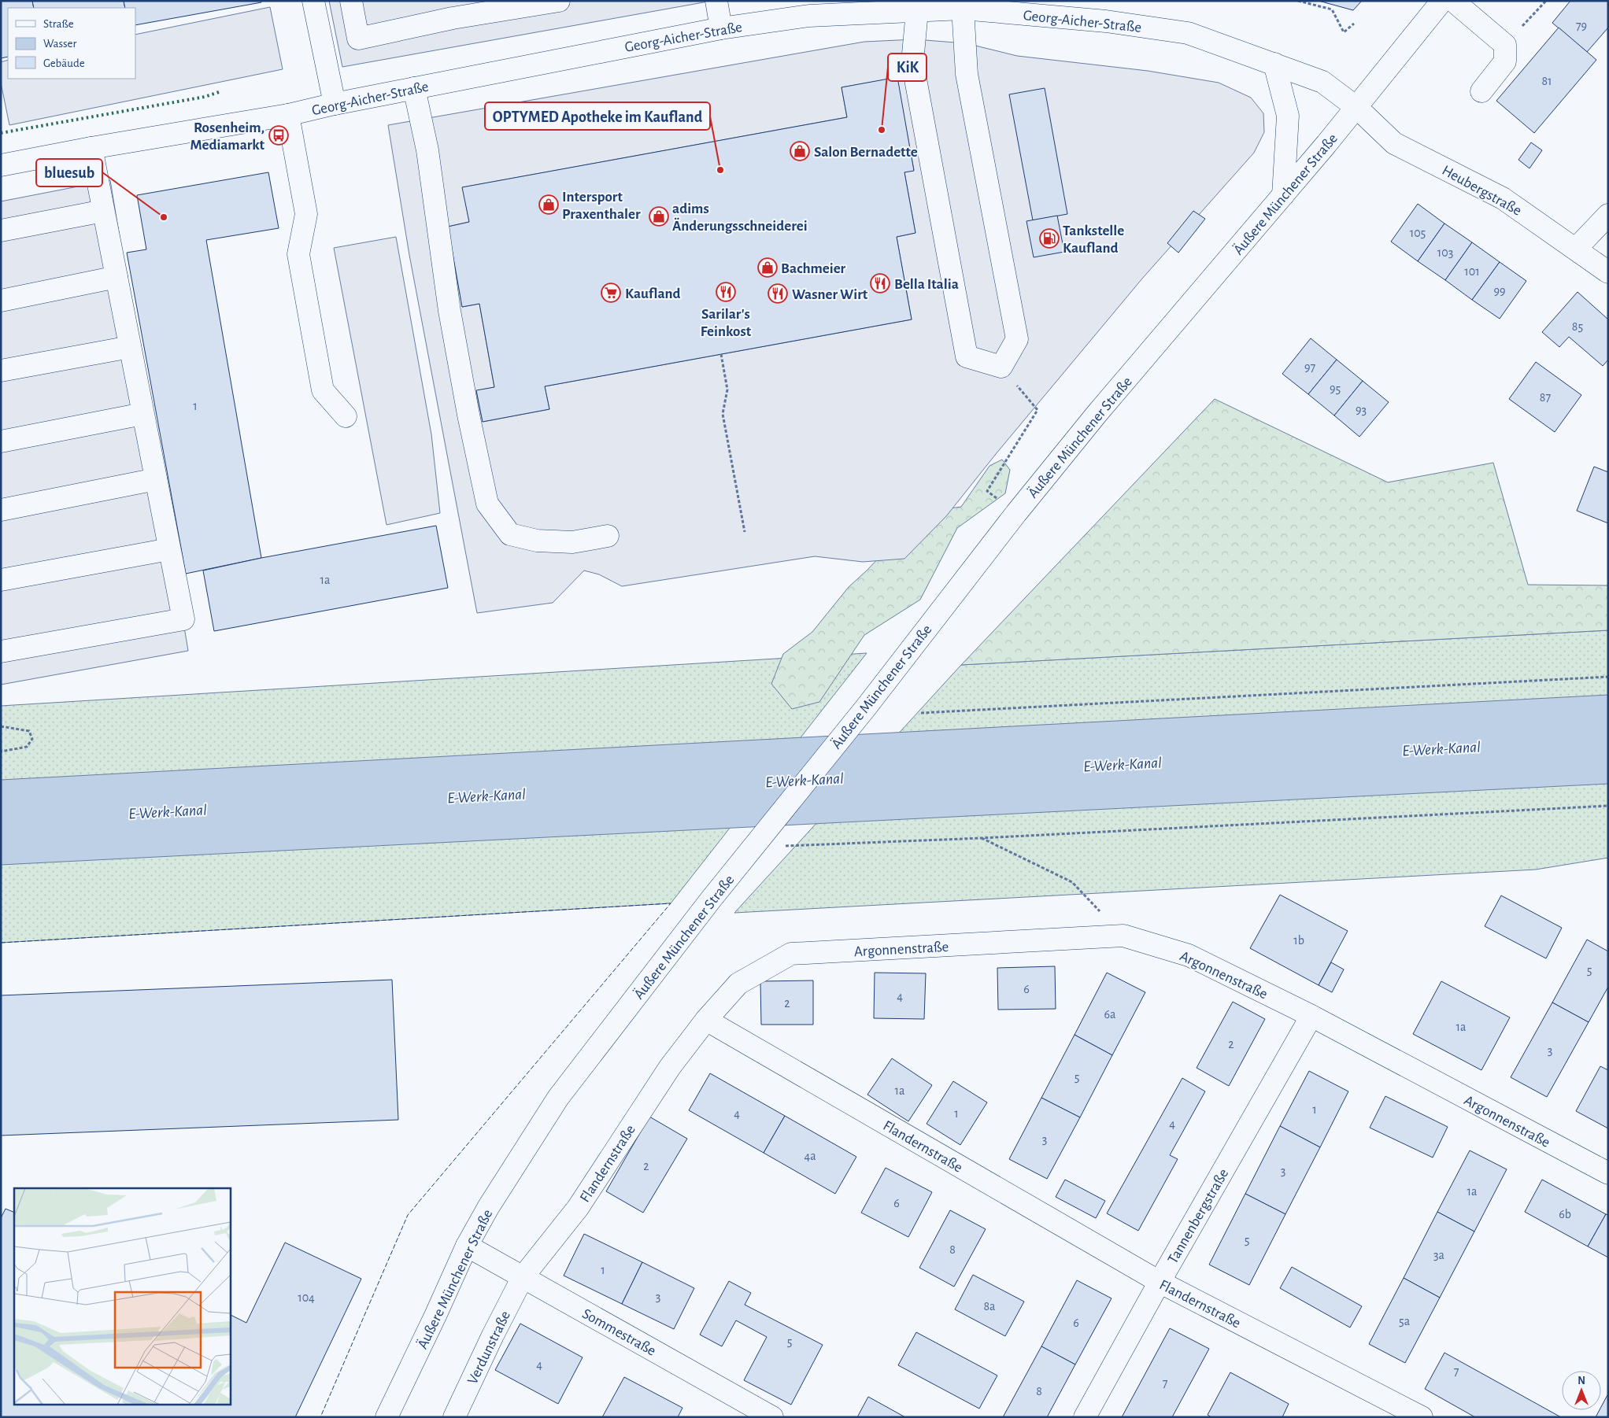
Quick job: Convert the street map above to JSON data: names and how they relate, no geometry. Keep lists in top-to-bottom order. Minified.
{"streets":{"street":["Georg-Aicher-Straße","Heubergstraße","Äußere Münchener Straße","Argonnenstraße","Flandernstraße","Tannenbergstraße","Sommestraße","Verdunstraße"]},"crossings":[["Georg-Aicher-Straße","Heubergstraße"],["Georg-Aicher-Straße","Äußere Münchener Straße"],["Heubergstraße","Äußere Münchener Straße"],["Äußere Münchener Straße","Sommestraße"],["Argonnenstraße","Flandernstraße"],["Argonnenstraße","Tannenbergstraße"],["Flandernstraße","Tannenbergstraße"],["Flandernstraße","Sommestraße"],["Flandernstraße","Verdunstraße"],["Sommestraße","Verdunstraße"]],"water":["E-Werk-Kanal"],"places":{"other":["KiK","OPTYMED Apotheke im Kaufland","bluesub"],"bus stop":["Rosenheim, Mediamarkt"],"shop":["Salon Bernadette","Intersport Praxenthaler","adims Änderungsschneiderei","Bachmeier"],"fuel station":["Tankstelle Kaufland"],"restaurant":["Bella Italia","Sarilar's Feinkost","Wasner Wirt"],"supermarket":["Kaufland"]},"house_numbers":["79","81","105","103","101","99","85","97","95","87","1","93","1a","1b","5","6","4","2","6a","1a","2","3","5","1a","1","4","1","4","3","4a","2","3","1a","6","6b","5","8","3a","1","3","104","8a","5a","6","5","4","7","7","8"],"legend":["Straße","Wasser","Gebäude"],"north":"top"}
